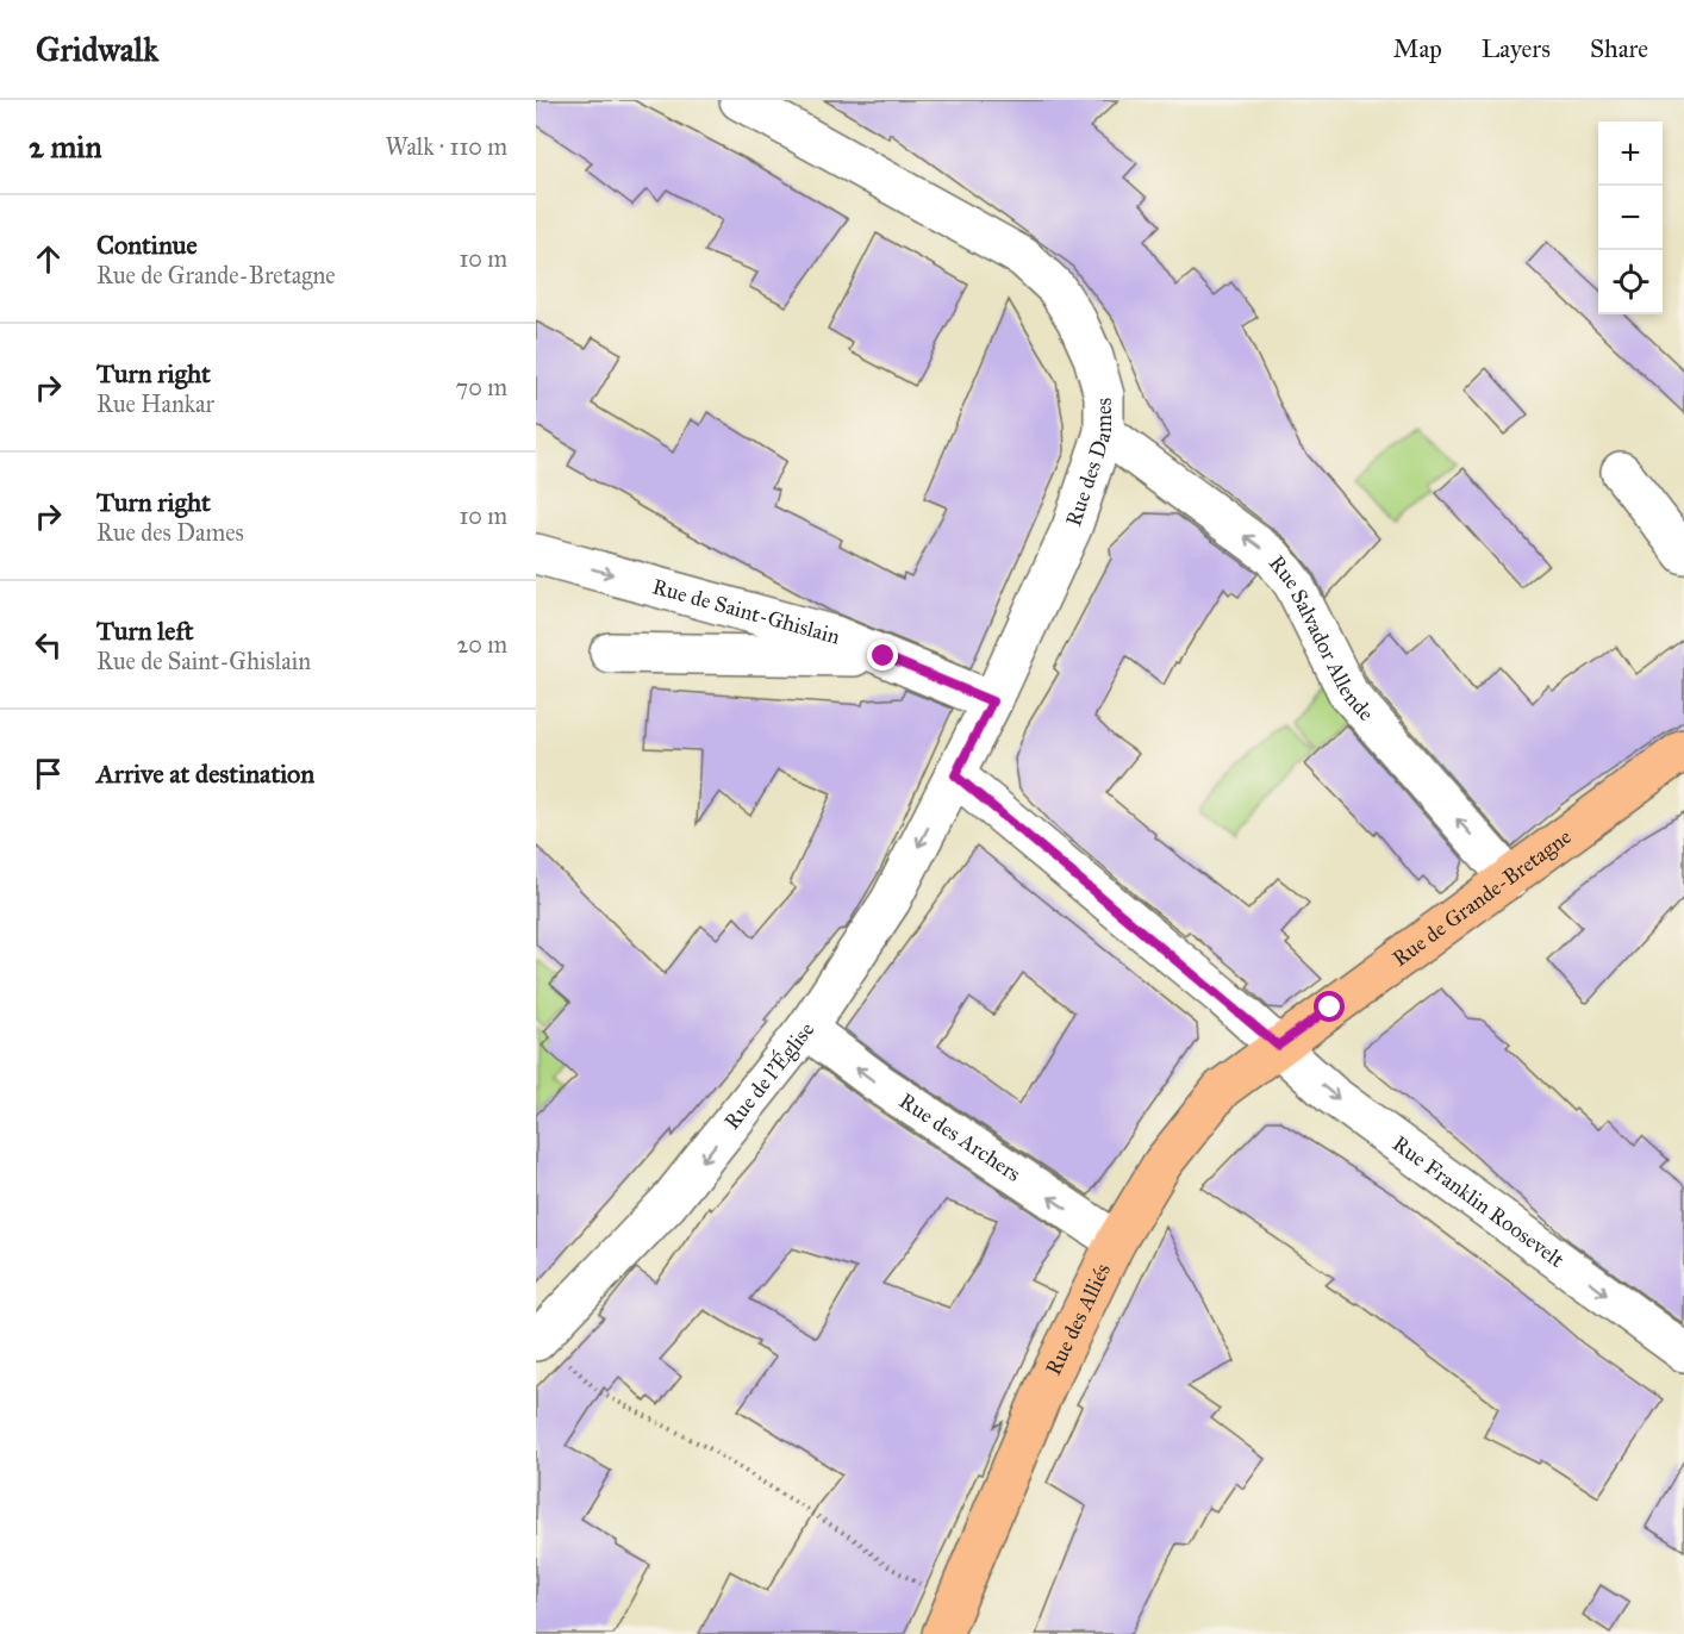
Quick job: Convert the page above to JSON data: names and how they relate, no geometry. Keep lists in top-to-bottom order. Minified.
{"streets":{"main road":["Rue de Grande-Bretagne","Rue des Alliés"],"street":["Rue des Dames","Rue de Saint-Ghislain","Rue Salvador Allende","Rue de l'Église","Rue des Archers","Rue Franklin Roosevelt"]},"crossings":[["Rue des Dames","Rue de Saint-Ghislain"],["Rue des Dames","Rue Salvador Allende"],["Rue des Dames","Rue de l'Église"],["Rue des Dames","Rue Franklin Roosevelt"],["Rue Salvador Allende","Rue de Grande-Bretagne"],["Rue de Grande-Bretagne","Rue Franklin Roosevelt"],["Rue de Grande-Bretagne","Rue des Alliés"],["Rue de l'Église","Rue des Archers"],["Rue de l'Église","Rue Franklin Roosevelt"],["Rue des Archers","Rue des Alliés"],["Rue Franklin Roosevelt","Rue des Alliés"]],"one_way":["Rue Salvador Allende","Rue de l'Église","Rue des Archers","Rue Franklin Roosevelt"],"page":{"header":"Gridwalk","nav":["Map","Layers","Share"],"heading":["2 min","Walk · 110 m"],"map_buttons":["+","−"],"list":[["Continue","Rue de Grande-Bretagne","10 m"],["Turn right","Rue Hankar","70 m"],["Turn right","Rue des Dames","10 m"],["Turn left","Rue de Saint-Ghislain","20 m"],"Arrive at destination"]}}
